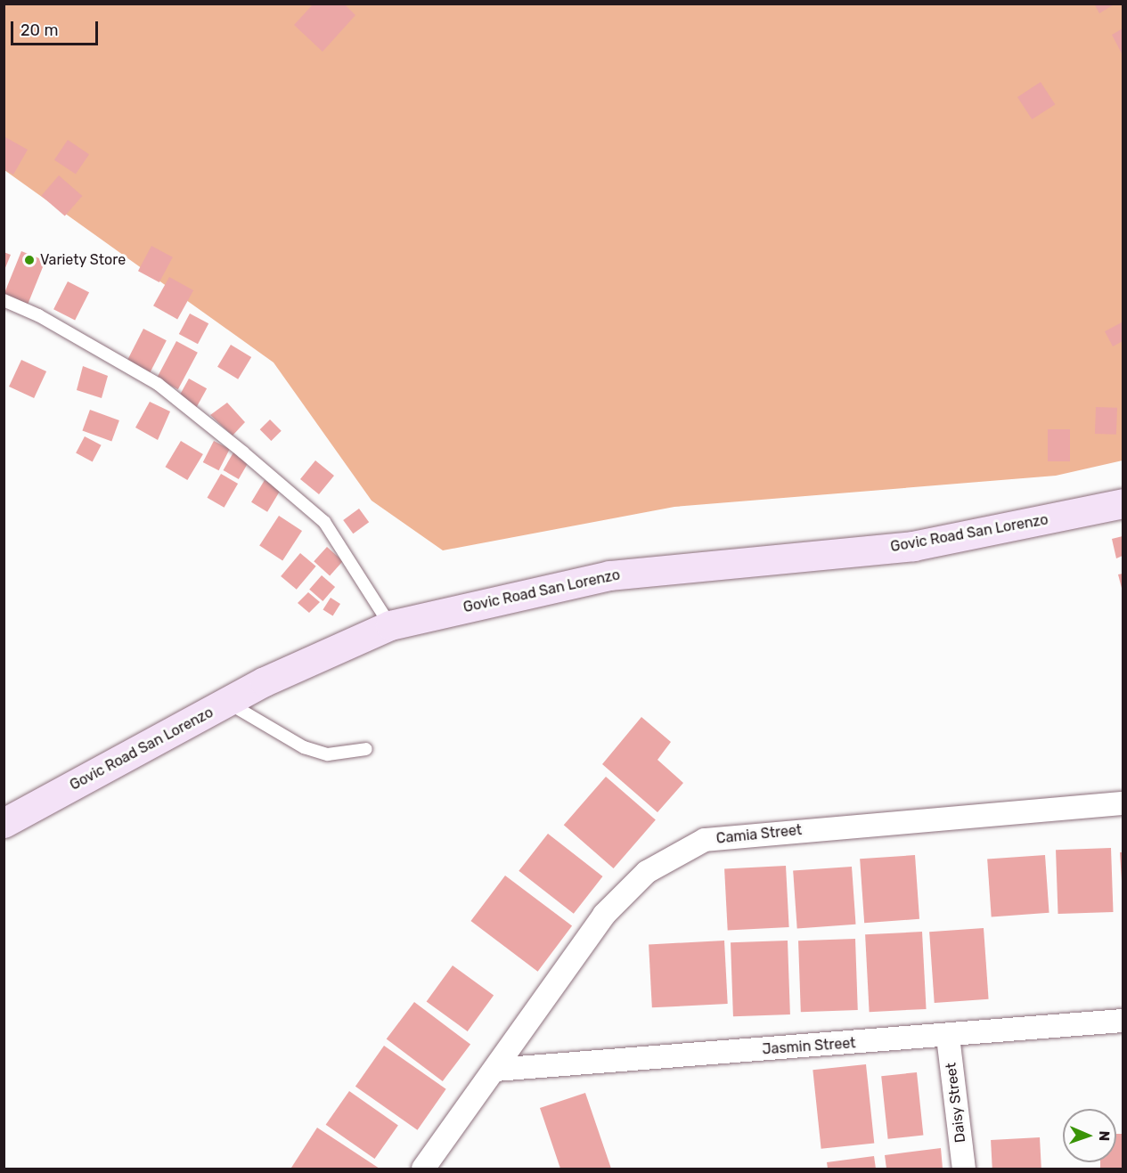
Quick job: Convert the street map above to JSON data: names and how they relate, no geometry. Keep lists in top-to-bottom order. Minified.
{"streets":{"main road":["Govic Road San Lorenzo"],"street":["Camia Street","Jasmin Street","Daisy Street"]},"crossings":[["Camia Street","Jasmin Street"],["Jasmin Street","Daisy Street"]],"places":["Variety Store"],"scale_bar":"20 m","north":"right"}
